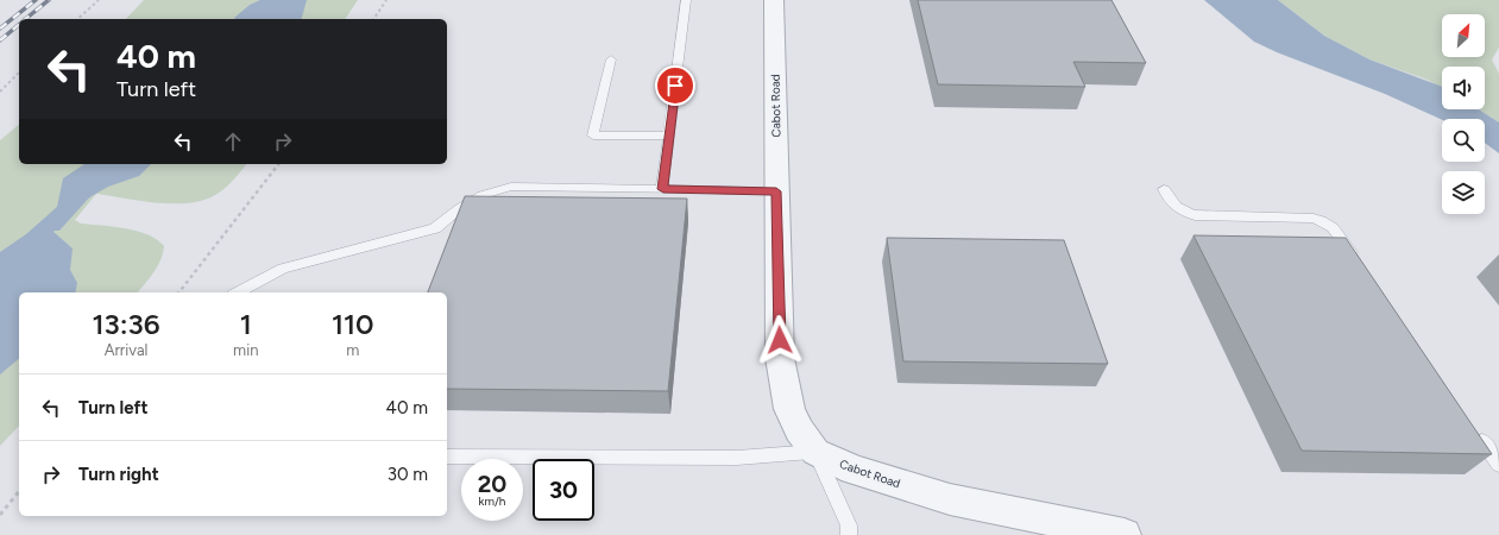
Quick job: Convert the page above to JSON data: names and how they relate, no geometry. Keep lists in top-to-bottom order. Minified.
{"streets":{"street":["Cabot Road"]},"north":"top right","page":{"turn":["40 m","Turn left"],"eta":["13:36","Arrival","1","min","110","m"],"list":[{"name":"Turn left","value":"40 m"},{"name":"Turn right","value":"30 m"}],"speed":"20 km/h","limit":"30"}}
